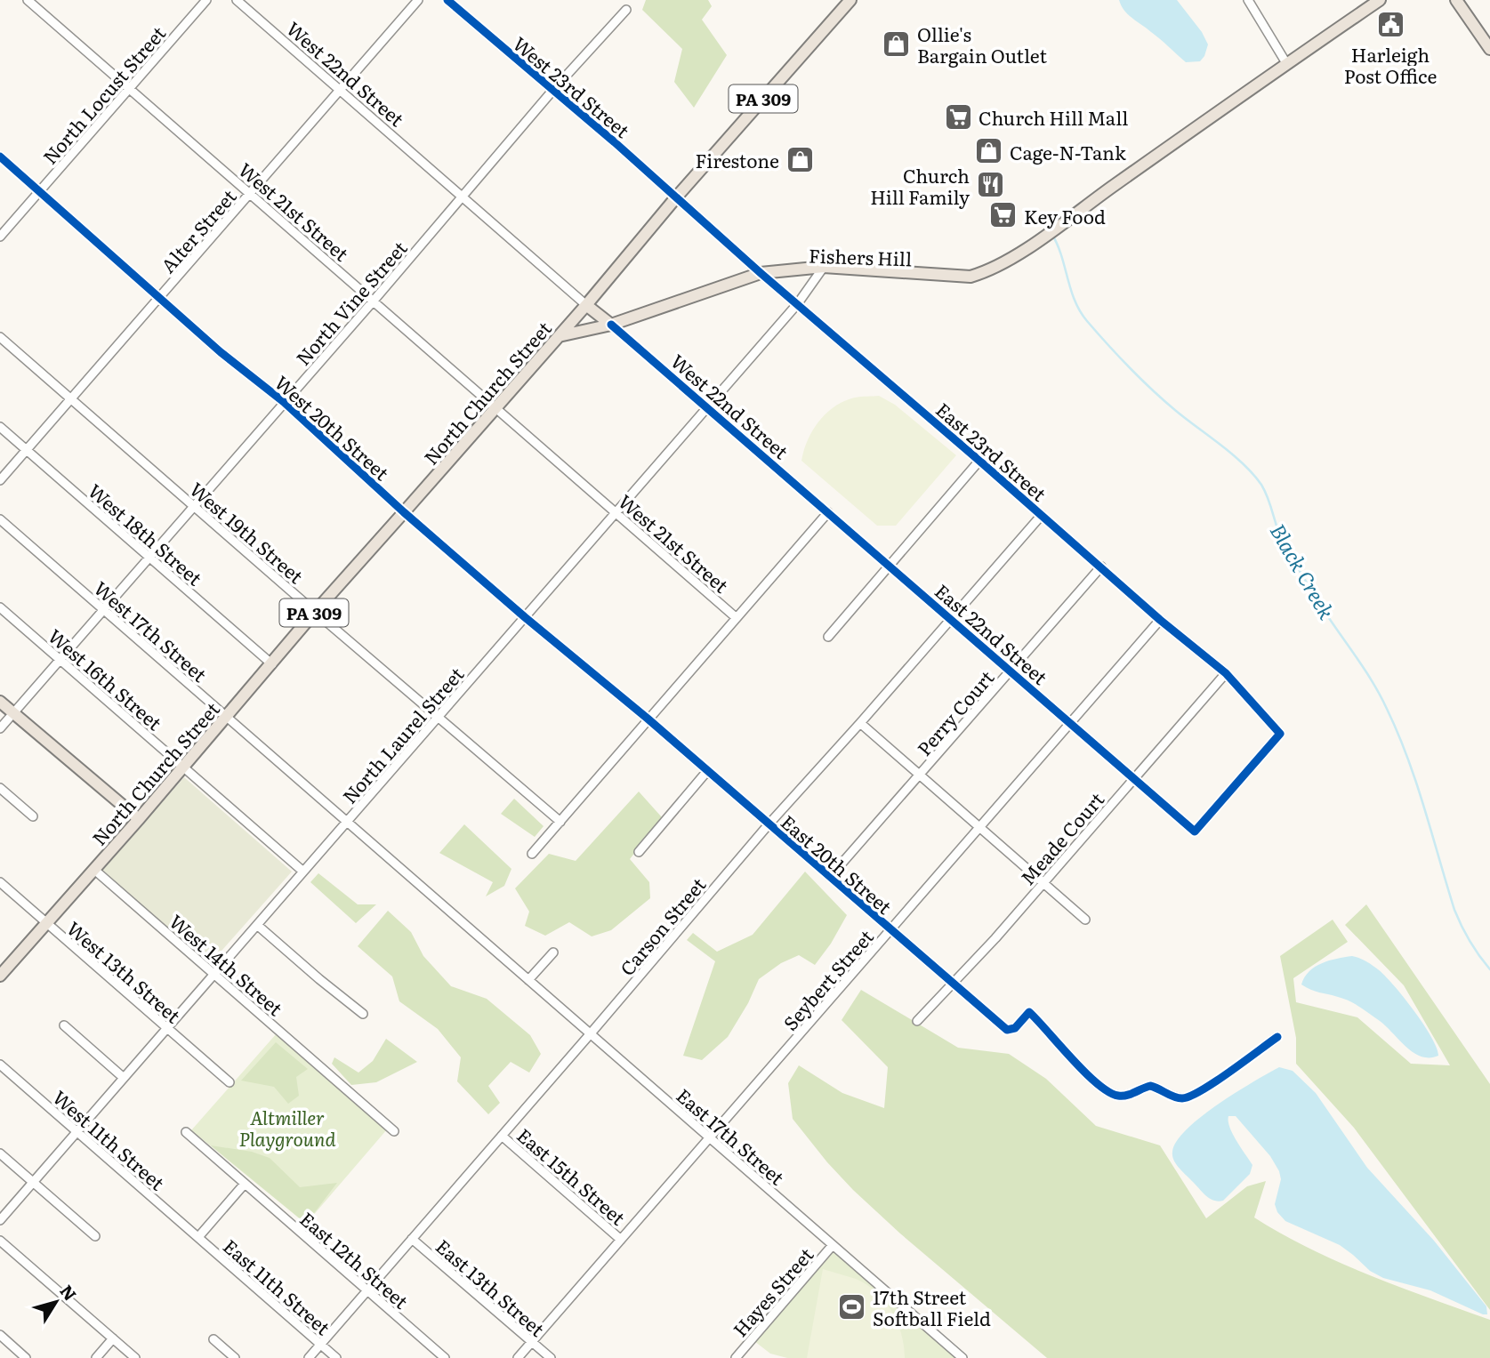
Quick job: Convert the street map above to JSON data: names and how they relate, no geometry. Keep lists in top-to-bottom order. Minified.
{"streets":{"main road":["West 22nd Street","PA 309","Fishers Hill","North Church Street"],"street":["West 23rd Street","North Locust Street","West 21st Street","Alter Street","North Vine Street","West 20th Street","East 23rd Street","West 19th Street","West 18th Street","West 17th Street","East 22nd Street","West 16th Street","Perry Court","North Laurel Street","Meade Court","East 20th Street","Carson Street","West 14th Street","West 13th Street","Seybert Street","East 17th Street","West 11th Street","East 15th Street","East 12th Street","East 11th Street","East 13th Street","Hayes Street"]},"crossings":[["West 22nd Street","Alter Street"],["West 22nd Street","Fishers Hill"],["West 22nd Street","North Vine Street"],["West 22nd Street","North Church Street"],["West 22nd Street","East 22nd Street"],["West 22nd Street","North Laurel Street"],["West 23rd Street","North Vine Street"],["West 23rd Street","North Church Street"],["West 23rd Street","East 23rd Street"],["North Locust Street","West 21st Street"],["North Locust Street","West 20th Street"],["West 21st Street","Alter Street"],["West 21st Street","North Vine Street"],["West 21st Street","North Church Street"],["West 21st Street","North Laurel Street"],["Alter Street","West 20th Street"],["Alter Street","West 19th Street"],["Alter Street","West 18th Street"],["Fishers Hill","North Church Street"],["Fishers Hill","East 23rd Street"],["Fishers Hill","North Laurel Street"],["North Vine Street","West 20th Street"],["North Vine Street","West 19th Street"],["North Vine Street","West 18th Street"],["North Vine Street","West 17th Street"],["North Vine Street","West 16th Street"],["North Church Street","West 20th Street"],["North Church Street","East 23rd Street"],["North Church Street","West 19th Street"],["North Church Street","West 18th Street"],["North Church Street","West 17th Street"],["North Church Street","West 16th Street"],["North Church Street","West 14th Street"],["North Church Street","West 13th Street"],["West 20th Street","North Laurel Street"],["West 20th Street","East 20th Street"],["East 23rd Street","East 22nd Street"],["East 23rd Street","Perry Court"],["East 23rd Street","North Laurel Street"],["East 23rd Street","Meade Court"],["East 23rd Street","Carson Street"],["East 23rd Street","Seybert Street"],["West 19th Street","North Laurel Street"],["West 17th Street","North Laurel Street"],["West 17th Street","East 17th Street"],["East 22nd Street","Perry Court"],["East 22nd Street","Meade Court"],["East 22nd Street","Carson Street"],["East 22nd Street","Seybert Street"],["West 16th Street","North Laurel Street"],["Perry Court","East 20th Street"],["North Laurel Street","West 14th Street"],["North Laurel Street","West 13th Street"],["North Laurel Street","West 11th Street"],["Meade Court","East 20th Street"],["East 20th Street","Carson Street"],["East 20th Street","Seybert Street"],["Carson Street","East 17th Street"],["Carson Street","East 15th Street"],["Carson Street","East 12th Street"],["Carson Street","East 11th Street"],["Carson Street","East 13th Street"],["Seybert Street","East 17th Street"],["Seybert Street","East 15th Street"],["Seybert Street","East 13th Street"],["East 17th Street","Hayes Street"],["West 11th Street","East 11th Street"]],"water":["Black Creek"],"parks":["Altmiller Playground"],"places":{"public building":["Harleigh Post Office"],"shop":["Ollie's Bargain Outlet","Cage-N-Tank","Firestone"],"supermarket":["Church Hill Mall","Key Food"],"restaurant":["Church Hill Family"],"sports":["17th Street Softball Field"]},"north":"top right"}
